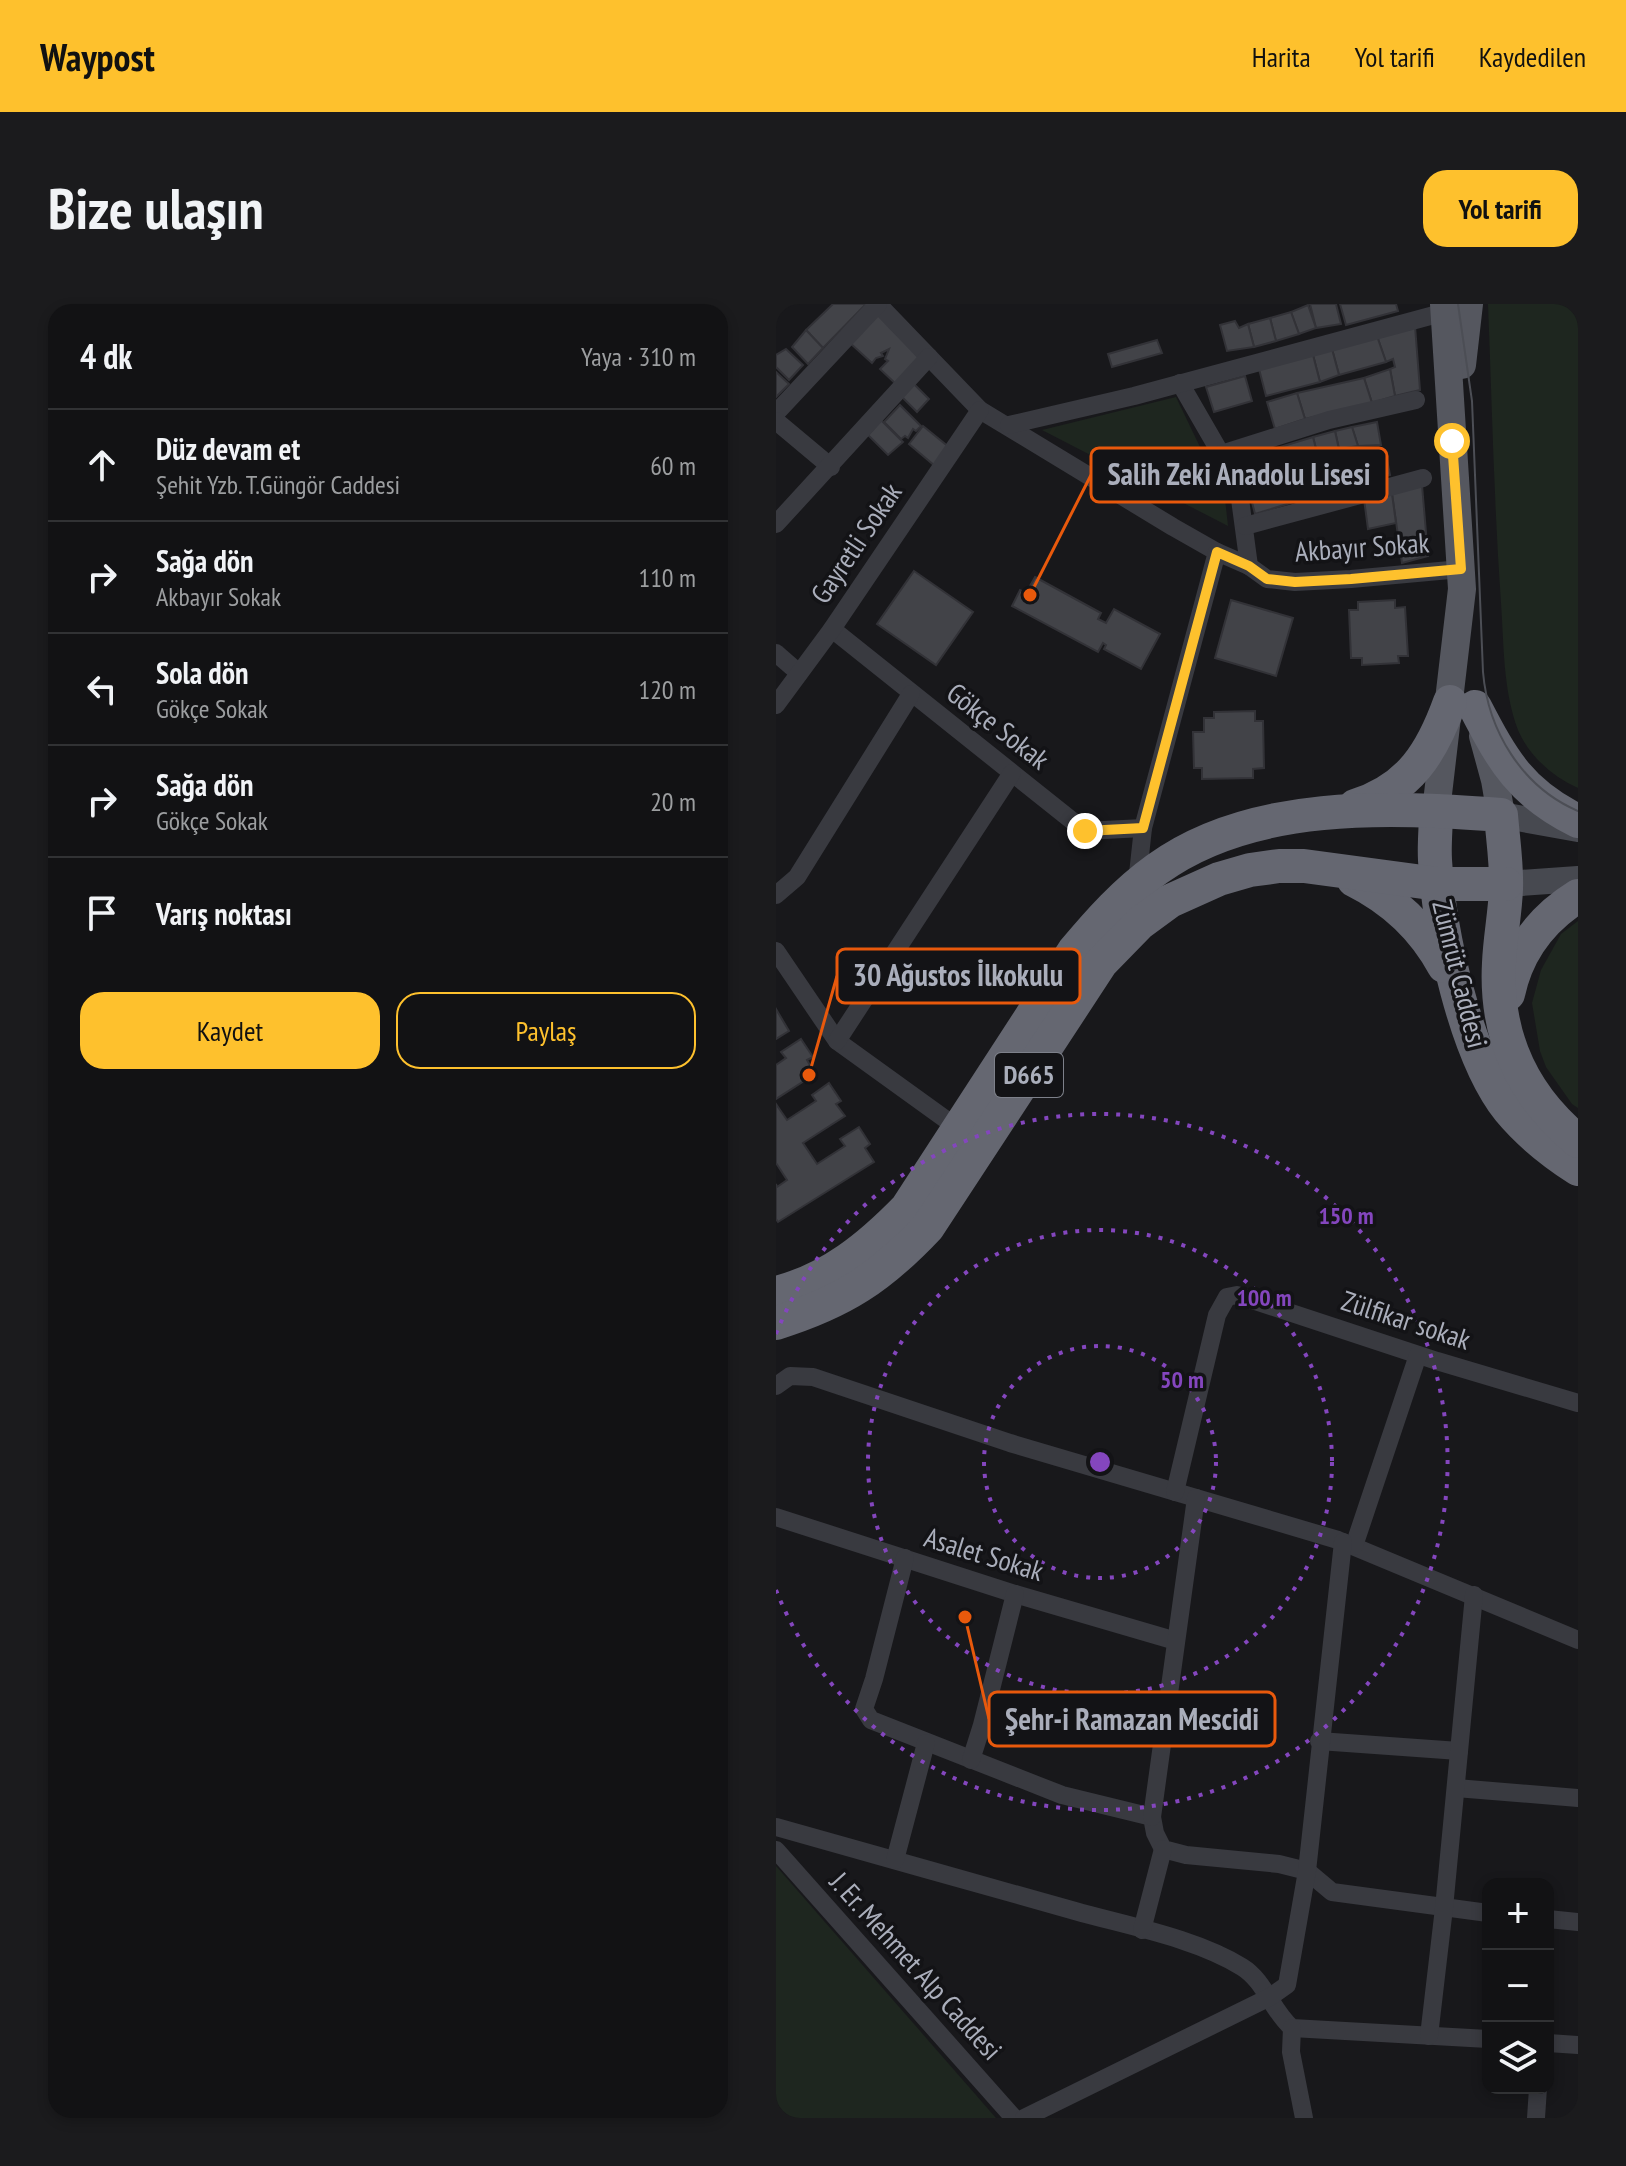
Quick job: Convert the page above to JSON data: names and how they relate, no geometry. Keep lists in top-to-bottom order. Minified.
{"streets":{"highway":["Zümrüt Caddesi","D665"],"street":["Gayretli Sokak","Akbayır Sokak","Gökçe Sokak","Zülfikar sokak","Asalet Sokak","J. Er. Mehmet Alp Caddesi"]},"crossings":[["Gayretli Sokak","Akbayır Sokak"],["Gayretli Sokak","Gökçe Sokak"],["Zümrüt Caddesi","D665"]],"places":["Salih Zeki Anadolu Lisesi","30 Ağustos İlkokulu","Şehr-i Ramazan Mescidi"],"page":{"header":"Waypost","nav":["Harita","Yol tarifi","Kaydedilen"],"buttons":["Yol tarifi",["Kaydet","Paylaş"]],"title":"Bize ulaşın","heading":["4 dk","Yaya · 310 m"],"list":[["Düz devam et","Şehit Yzb. T.Güngör Caddesi","60 m"],["Sağa dön","Akbayır Sokak","110 m"],["Sola dön","Gökçe Sokak","120 m"],["Sağa dön","Gökçe Sokak","20 m"],"Varış noktası"],"map_buttons":["+","−"]},"rings":["150 m","100 m","50 m"]}
